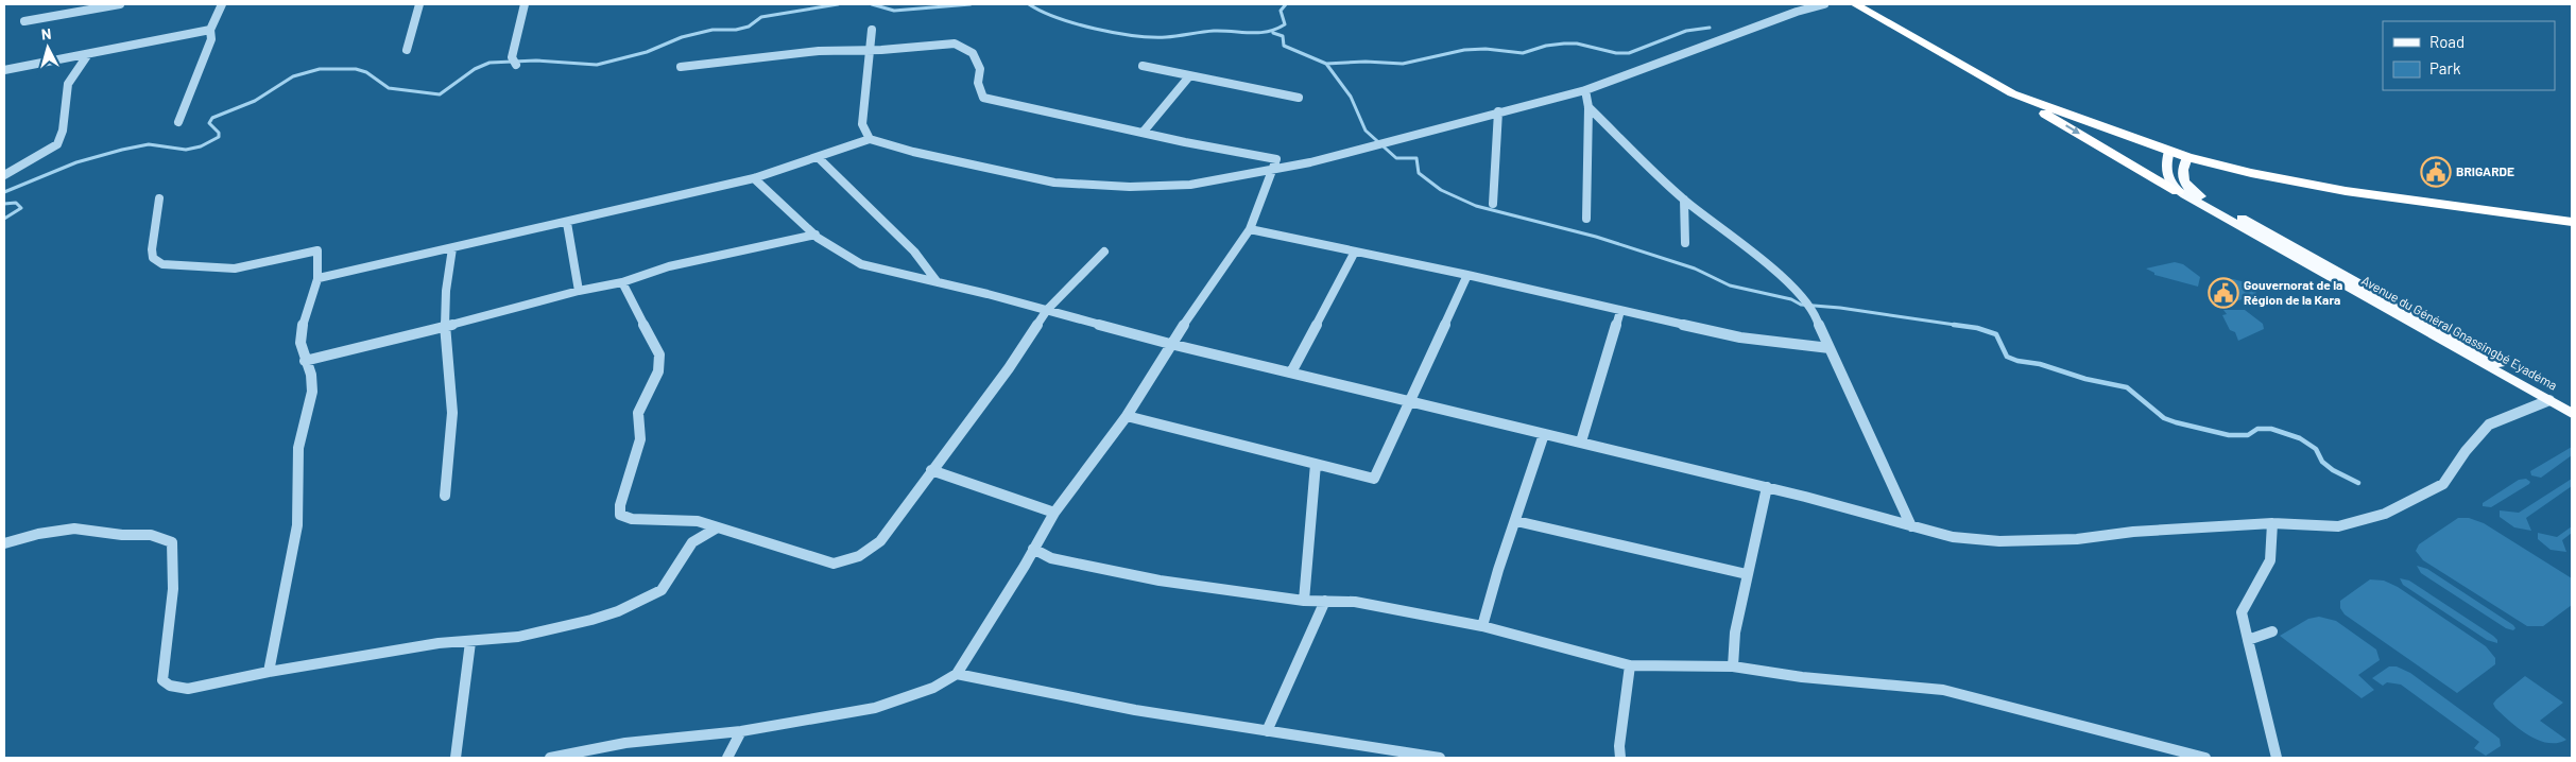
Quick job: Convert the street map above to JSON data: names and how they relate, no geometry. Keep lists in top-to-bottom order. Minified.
{"streets":{"main road":["Avenue du Général Gnassingbé Eyadéma"]},"places":{"public building":["BRIGARDE","Gouvernorat de la Région de la Kara"]},"legend":["Road","Park"],"north":"top"}
